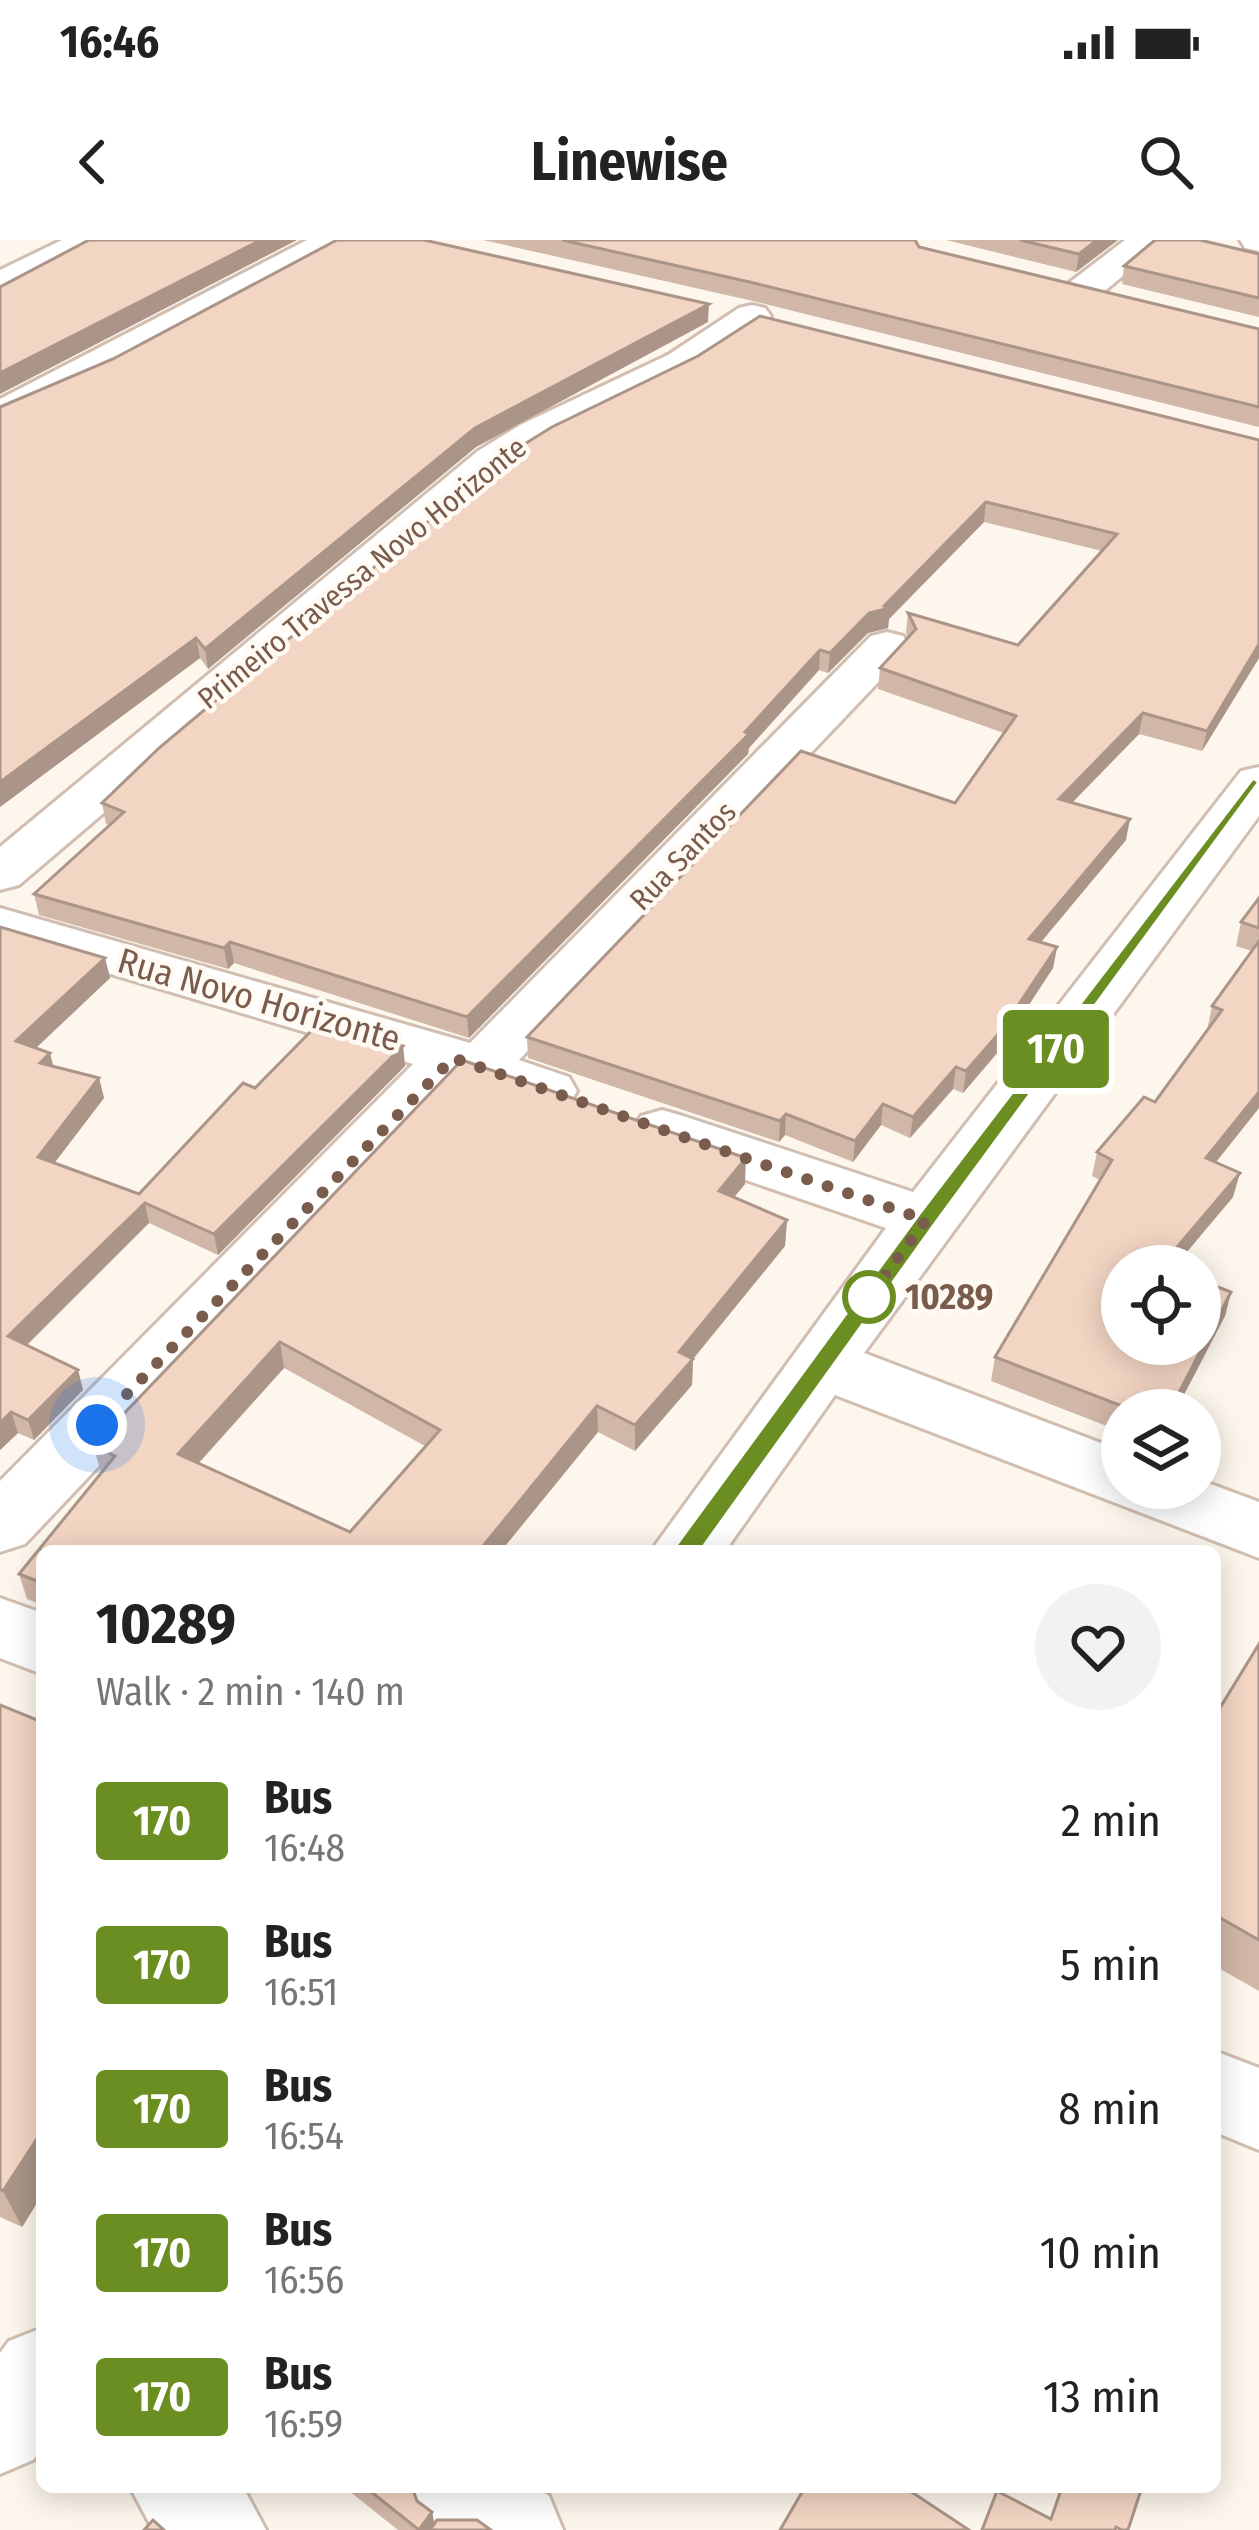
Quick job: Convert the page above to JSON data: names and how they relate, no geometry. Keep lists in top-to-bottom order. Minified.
{"streets":{"street":["Primeiro Travessa Novo Horizonte","Rua Santos","Rua Novo Horizonte"]},"crossings":[["Rua Santos","Rua Novo Horizonte"]],"places":["10289"],"lines":["bus line 170"],"page":{"status":"16:46","header":"Linewise","on_map":"170","heading":["10289","Walk · 2 min · 140 m"],"list":[{"mark":"170","name":"Bus","note":"16:48","value":"2 min"},{"mark":"170","name":"Bus","note":"16:51","value":"5 min"},{"mark":"170","name":"Bus","note":"16:54","value":"8 min"},{"mark":"170","name":"Bus","note":"16:56","value":"10 min"},{"mark":"170","name":"Bus","note":"16:59","value":"13 min"}]}}
